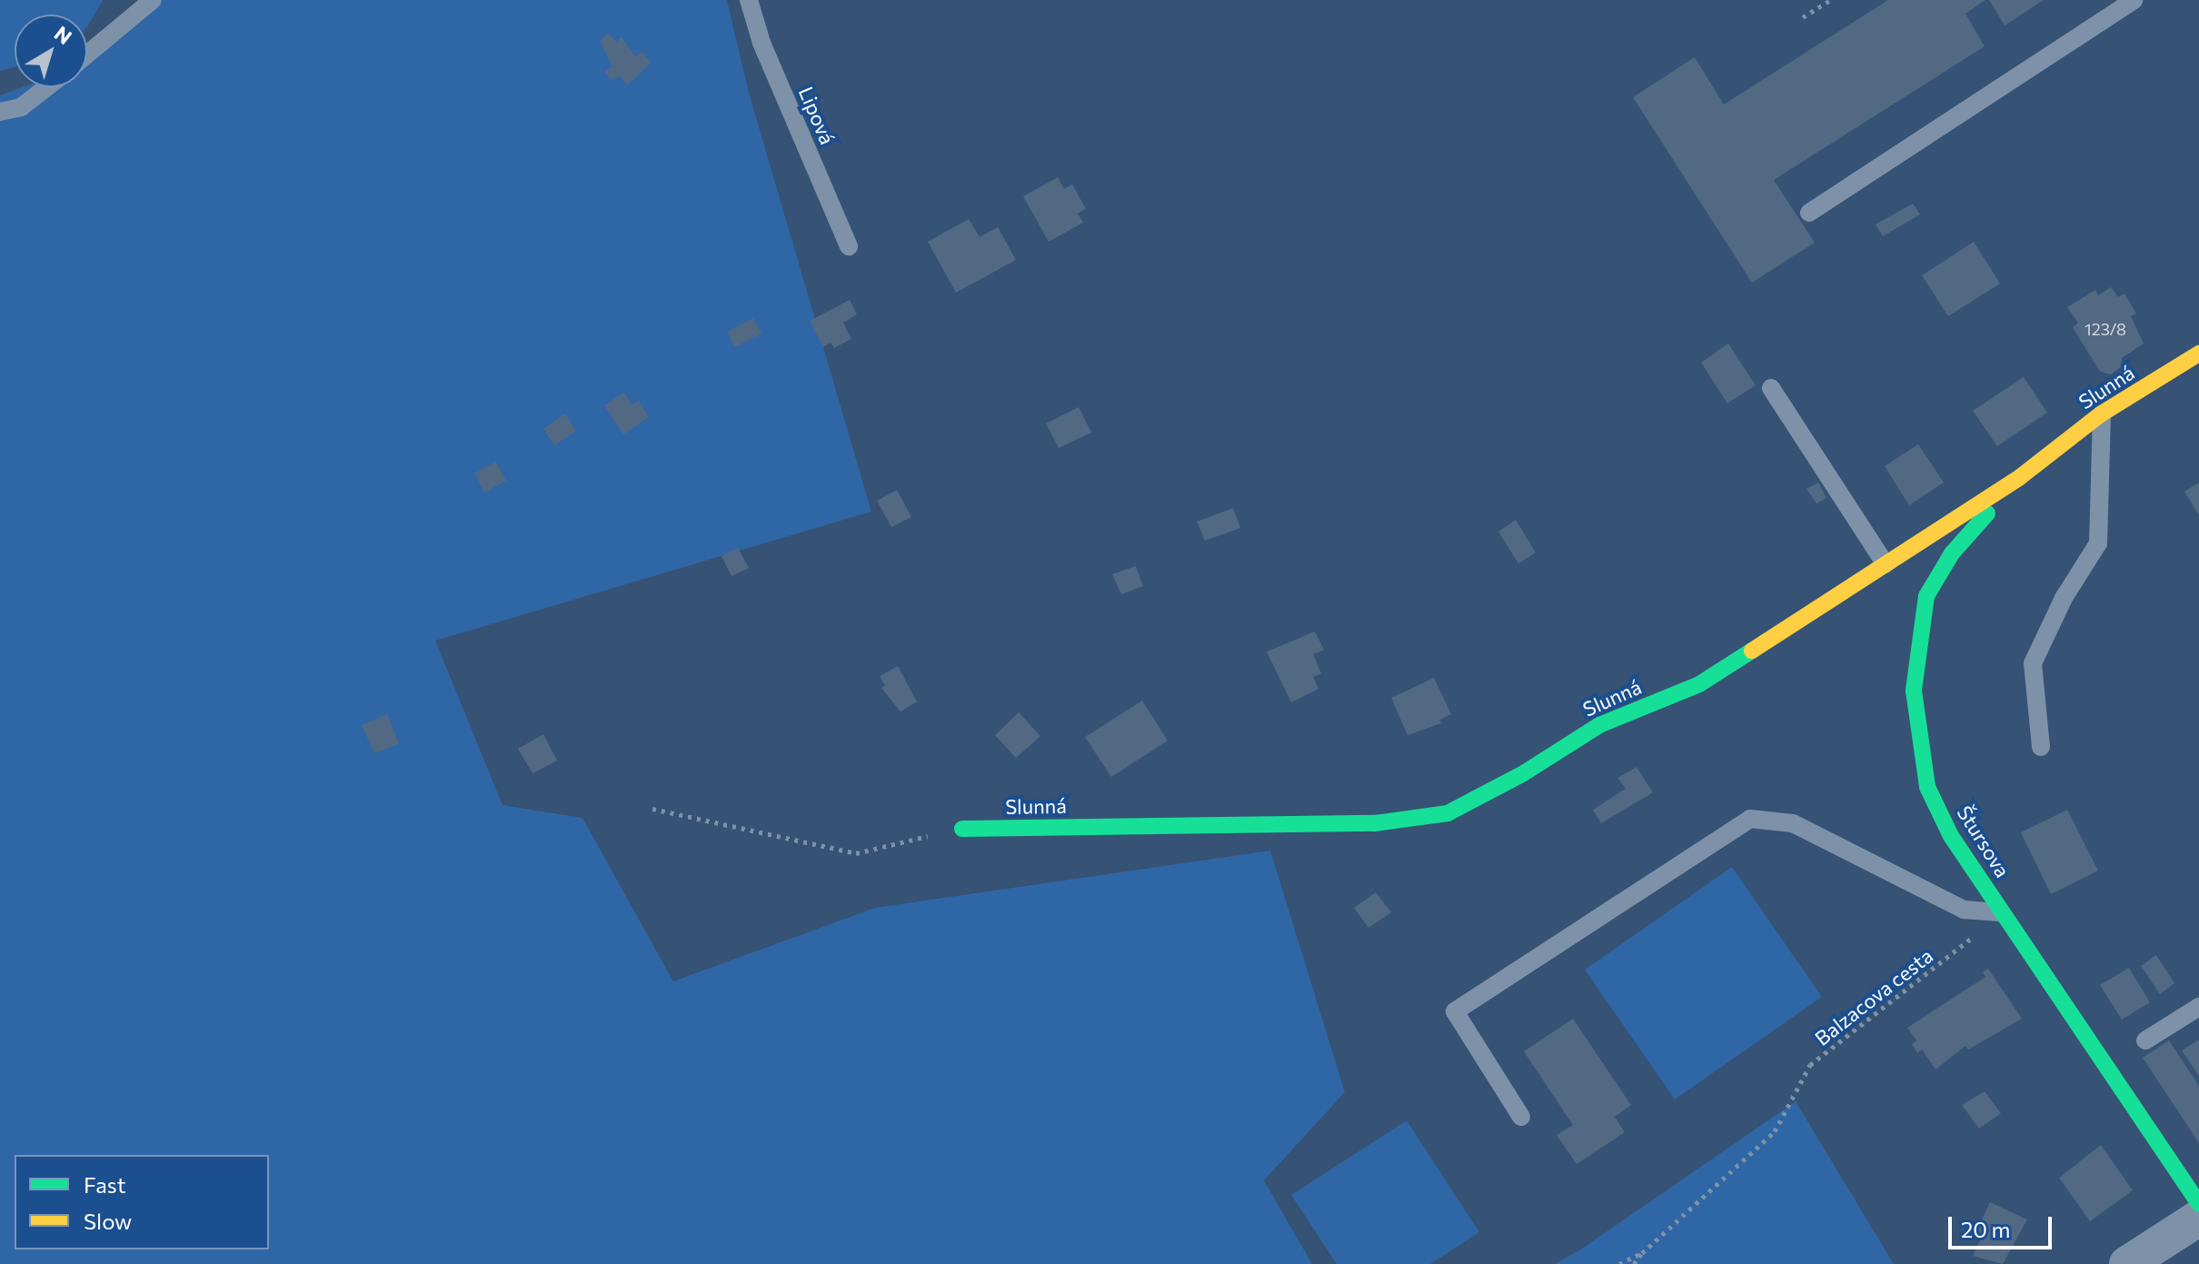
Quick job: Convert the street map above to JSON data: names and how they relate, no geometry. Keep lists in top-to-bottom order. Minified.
{"streets":{"street":["Slunná","Štursova"],"lane":["Lipová"],"path":["Balzacova cesta"]},"crossings":[["Slunná","Štursova"],["Štursova","Balzacova cesta"]],"house_numbers":["123/8"],"legend":["Fast","Slow"],"scale_bar":"20 m","north":"top right"}
